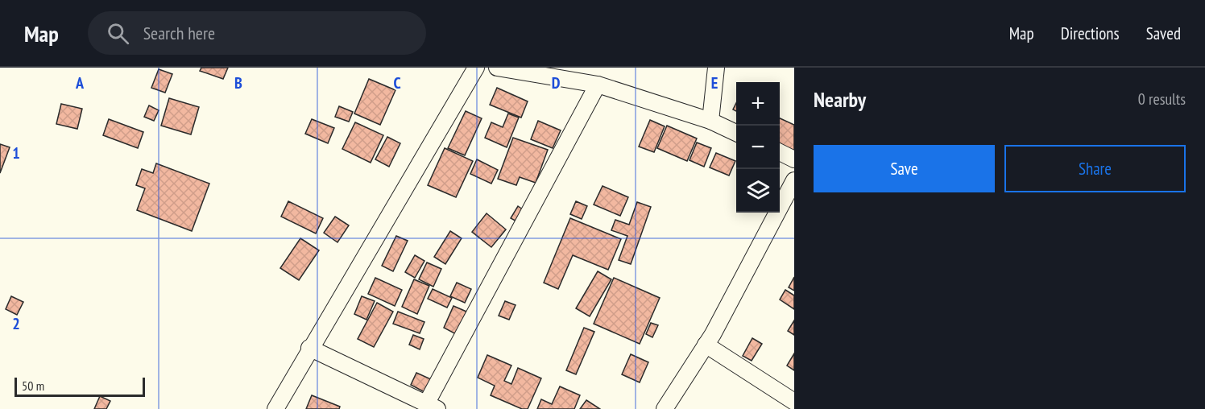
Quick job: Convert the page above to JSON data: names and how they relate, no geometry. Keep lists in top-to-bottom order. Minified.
{"scale_bar":"50 m","page":{"header":"Map","search":"Search here","nav":["Map","Directions","Saved"],"heading":["Nearby","0 results"],"map_buttons":["+","−"],"buttons":["Save","Share"],"scale":"50 m"},"grid":{"columns":["A","B","C","D","E"],"rows":["1","2"]}}
